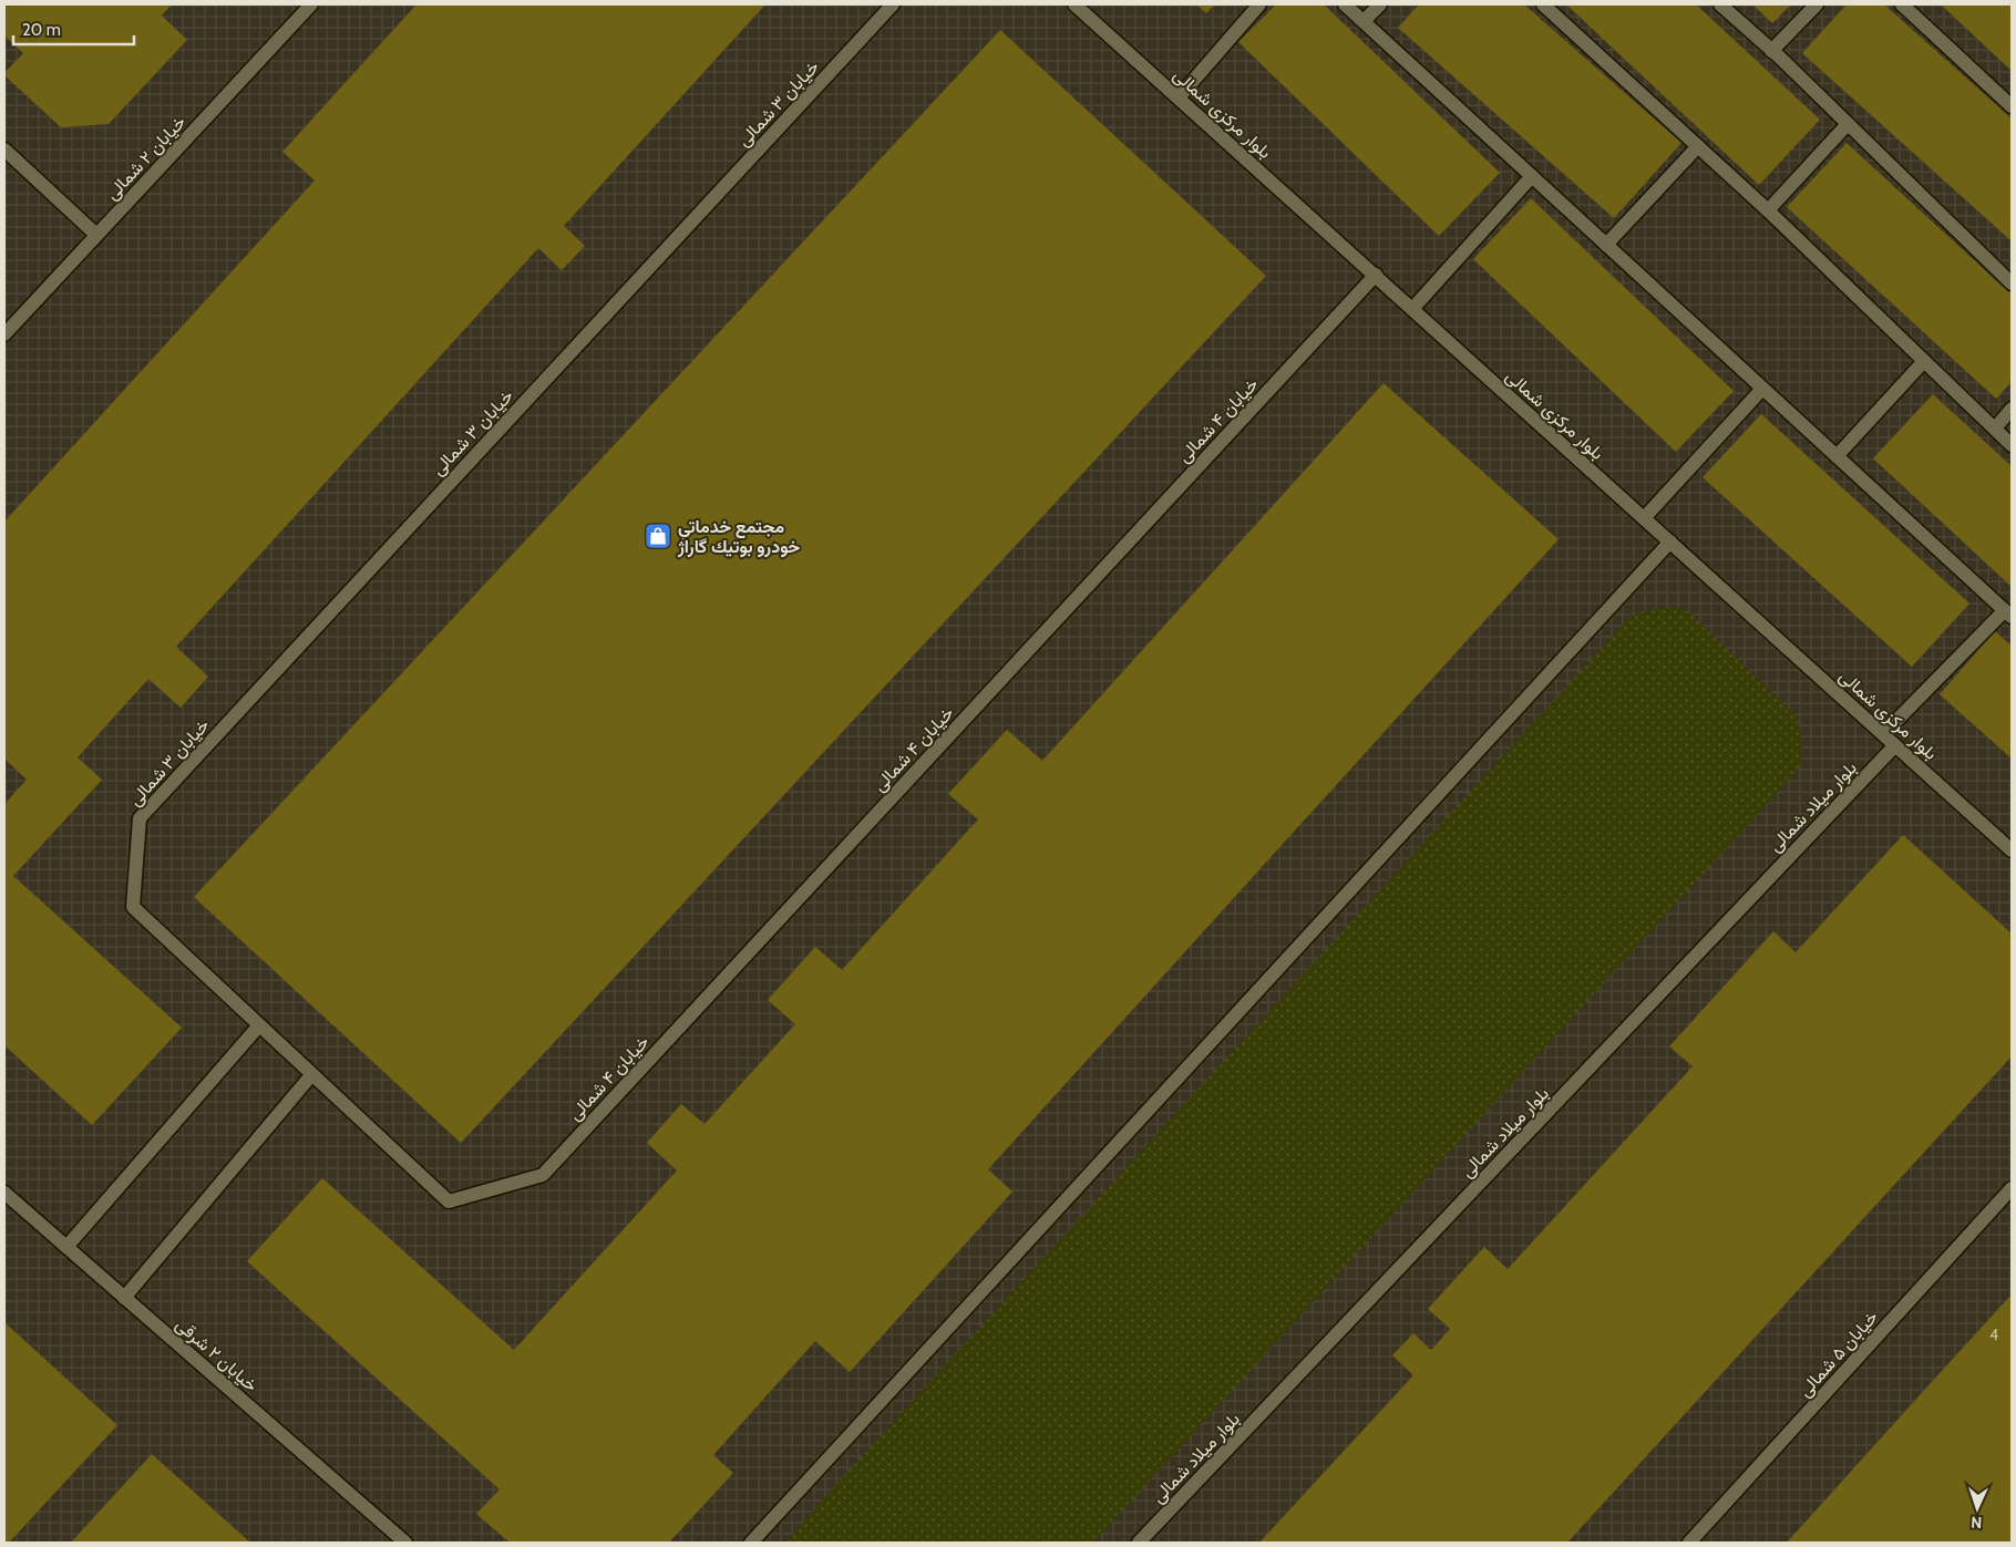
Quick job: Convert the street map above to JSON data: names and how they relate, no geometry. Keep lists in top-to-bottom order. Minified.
{"streets":{"lane":["خیابان ۳ شمالی","بلوار مرکزی شمالی","خیابان ۲ شمالی","خیابان ۴ شمالی","بلوار میلاد شمالی","خیابان ۵ شمالی","خیابان ۲ شرقی"]},"crossings":[["بلوار مرکزی شمالی","خیابان ۴ شمالی"],["بلوار مرکزی شمالی","بلوار میلاد شمالی"]],"places":{"shop":["مجتمع خدماتي خودرو بوتيك گاراژ"]},"house_numbers":["4"],"scale_bar":"20 m","north":"bottom"}
